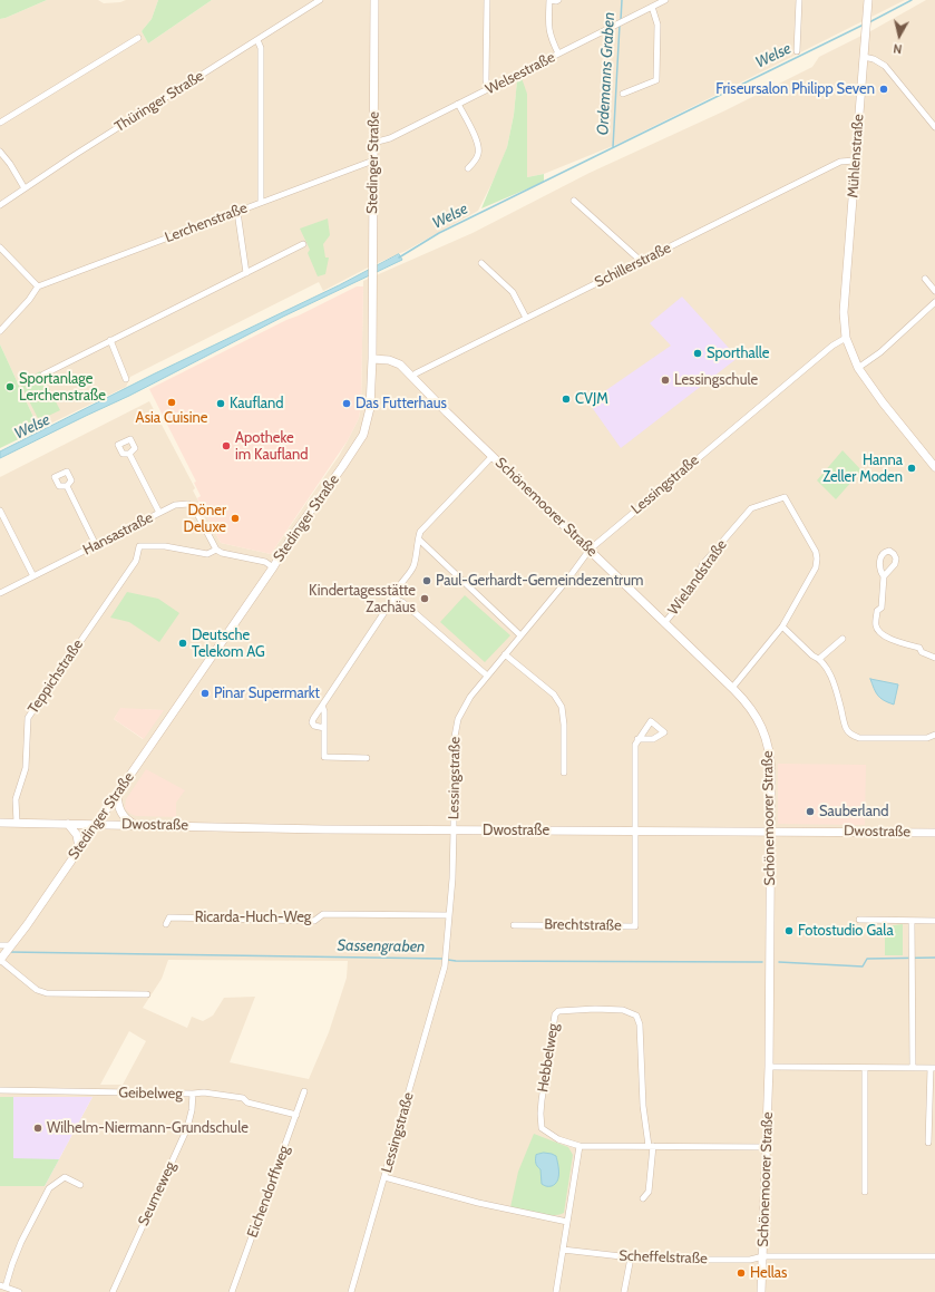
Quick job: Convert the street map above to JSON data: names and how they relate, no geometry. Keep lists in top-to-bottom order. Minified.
{"streets":{"street":["Welsestraße","Thüringer Straße","Mühlenstraße","Stedinger Straße","Lerchenstraße","Schillerstraße","Lessingstraße","Schönemoorer Straße","Hansastraße","Wielandstraße","Teppichstraße","Dwostraße","Ricarda-Huch-Weg","Brechtstraße","Hebbelweg","Geibelweg","Eichendorffweg","Seumeweg","Scheffelstraße"]},"crossings":[["Welsestraße","Stedinger Straße"],["Mühlenstraße","Schillerstraße"],["Mühlenstraße","Lessingstraße"],["Stedinger Straße","Lerchenstraße"],["Stedinger Straße","Schönemoorer Straße"],["Stedinger Straße","Hansastraße"],["Stedinger Straße","Dwostraße"],["Schillerstraße","Schönemoorer Straße"],["Lessingstraße","Schönemoorer Straße"],["Lessingstraße","Dwostraße"],["Lessingstraße","Ricarda-Huch-Weg"],["Schönemoorer Straße","Wielandstraße"],["Schönemoorer Straße","Dwostraße"],["Schönemoorer Straße","Scheffelstraße"],["Hansastraße","Teppichstraße"],["Teppichstraße","Dwostraße"],["Dwostraße","Brechtstraße"],["Geibelweg","Eichendorffweg"],["Geibelweg","Seumeweg"]],"water":["Welse","Ordemanns Graben","Sassengraben"],"places":["Friseursalon Philipp Seven","Sporthalle","Lessingschule","Sportanlage Lerchenstraße","CVJM","Asia Cuisine","Kaufland","Das Futterhaus","Apotheke im Kaufland","Hanna Zeller Moden","Döner Deluxe","Paul-Gerhardt-Gemeindezentrum","Kindertagesstätte Zachäus","Deutsche Telekom AG","Pinar Supermarkt","Sauberland","Fotostudio Gala","Wilhelm-Niermann-Grundschule","Hellas"],"north":"bottom"}
